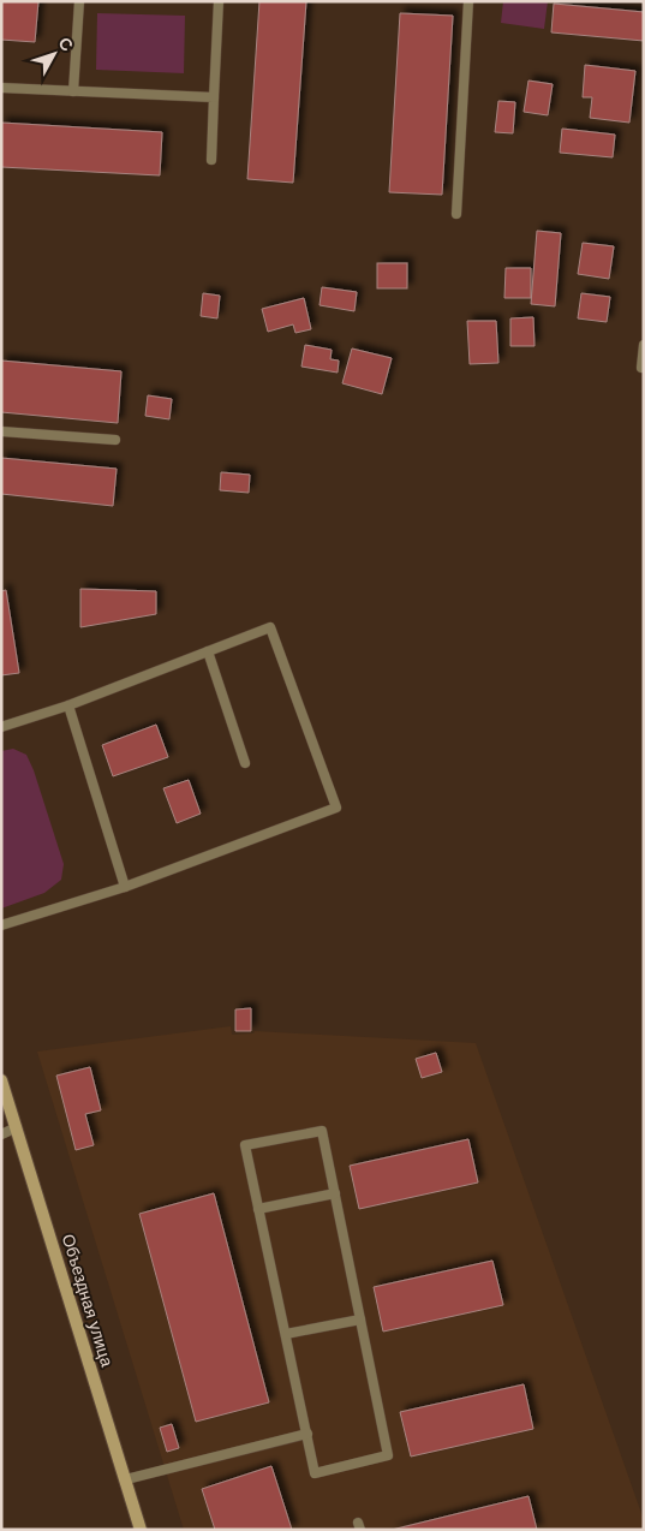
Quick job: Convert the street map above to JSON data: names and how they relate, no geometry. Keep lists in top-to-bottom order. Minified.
{"streets":{"main road":["Объездная улица"]},"north":"top right"}
